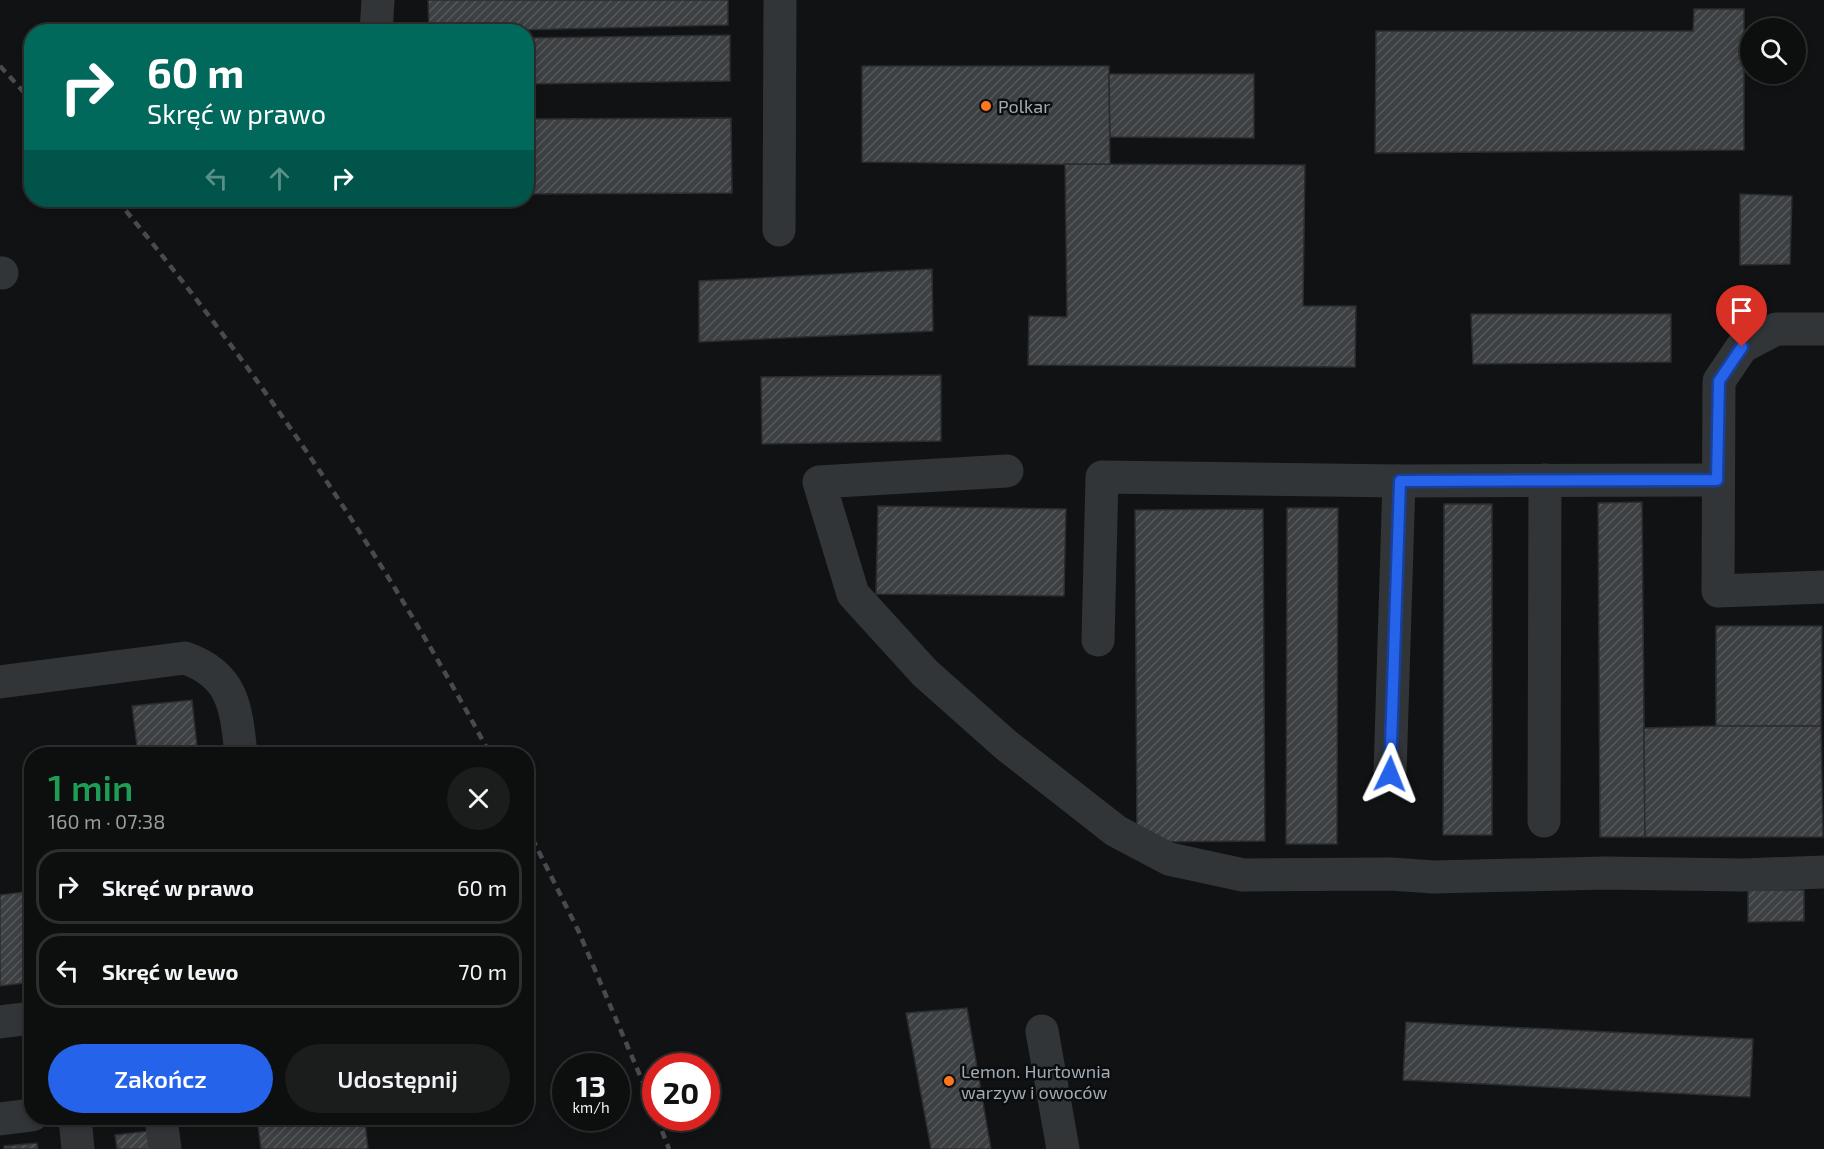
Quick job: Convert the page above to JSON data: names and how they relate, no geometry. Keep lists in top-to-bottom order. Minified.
{"places":["Polkar","Lemon. Hurtownia warzyw i owoców"],"page":{"turn":["60 m","Skręć w prawo"],"heading":["1 min","160 m · 07:38"],"list":[{"name":"Skręć w prawo","value":"60 m"},{"name":"Skręć w lewo","value":"70 m"}],"buttons":["Zakończ","Udostępnij"],"speed":"13 km/h","limit":"20"}}
